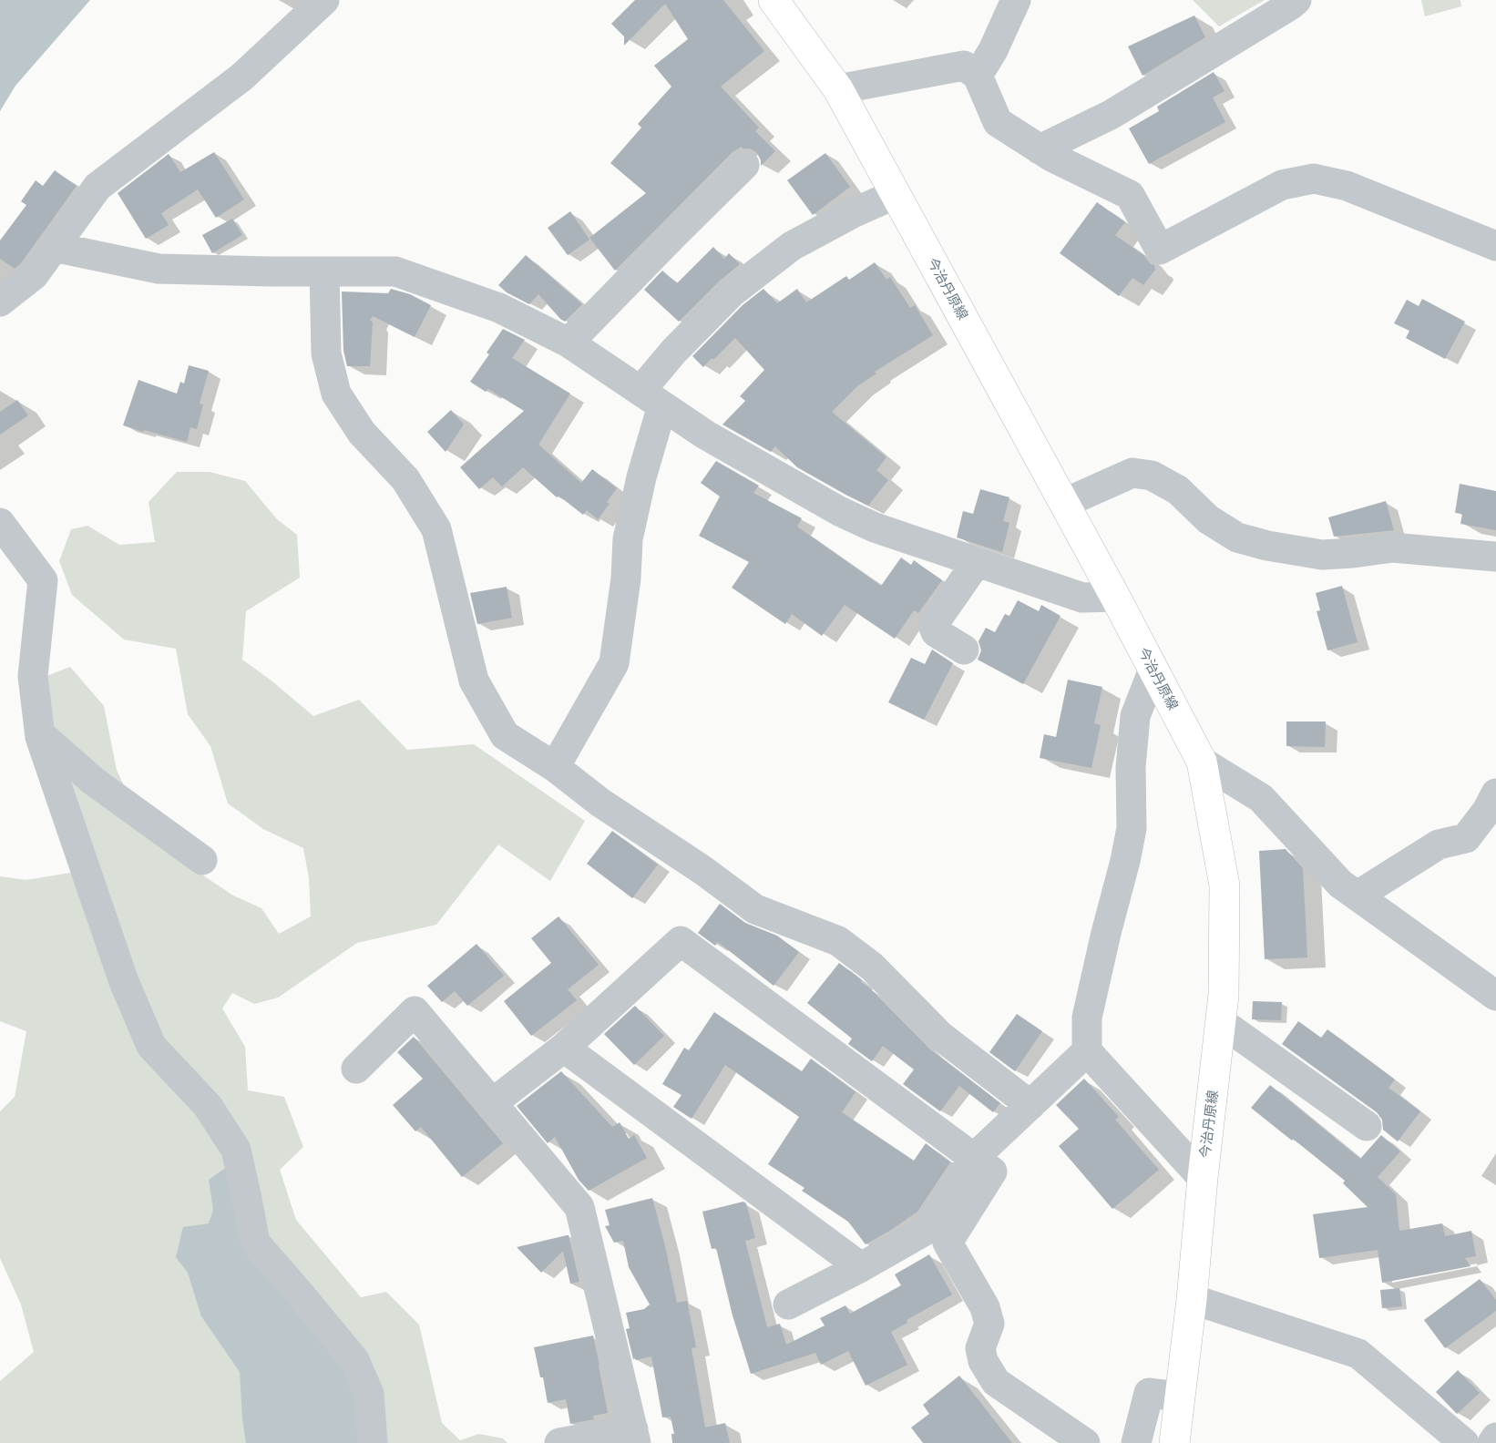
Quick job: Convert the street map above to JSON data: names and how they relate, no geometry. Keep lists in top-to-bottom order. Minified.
{"streets":{"main road":["今治丹原線"]}}
